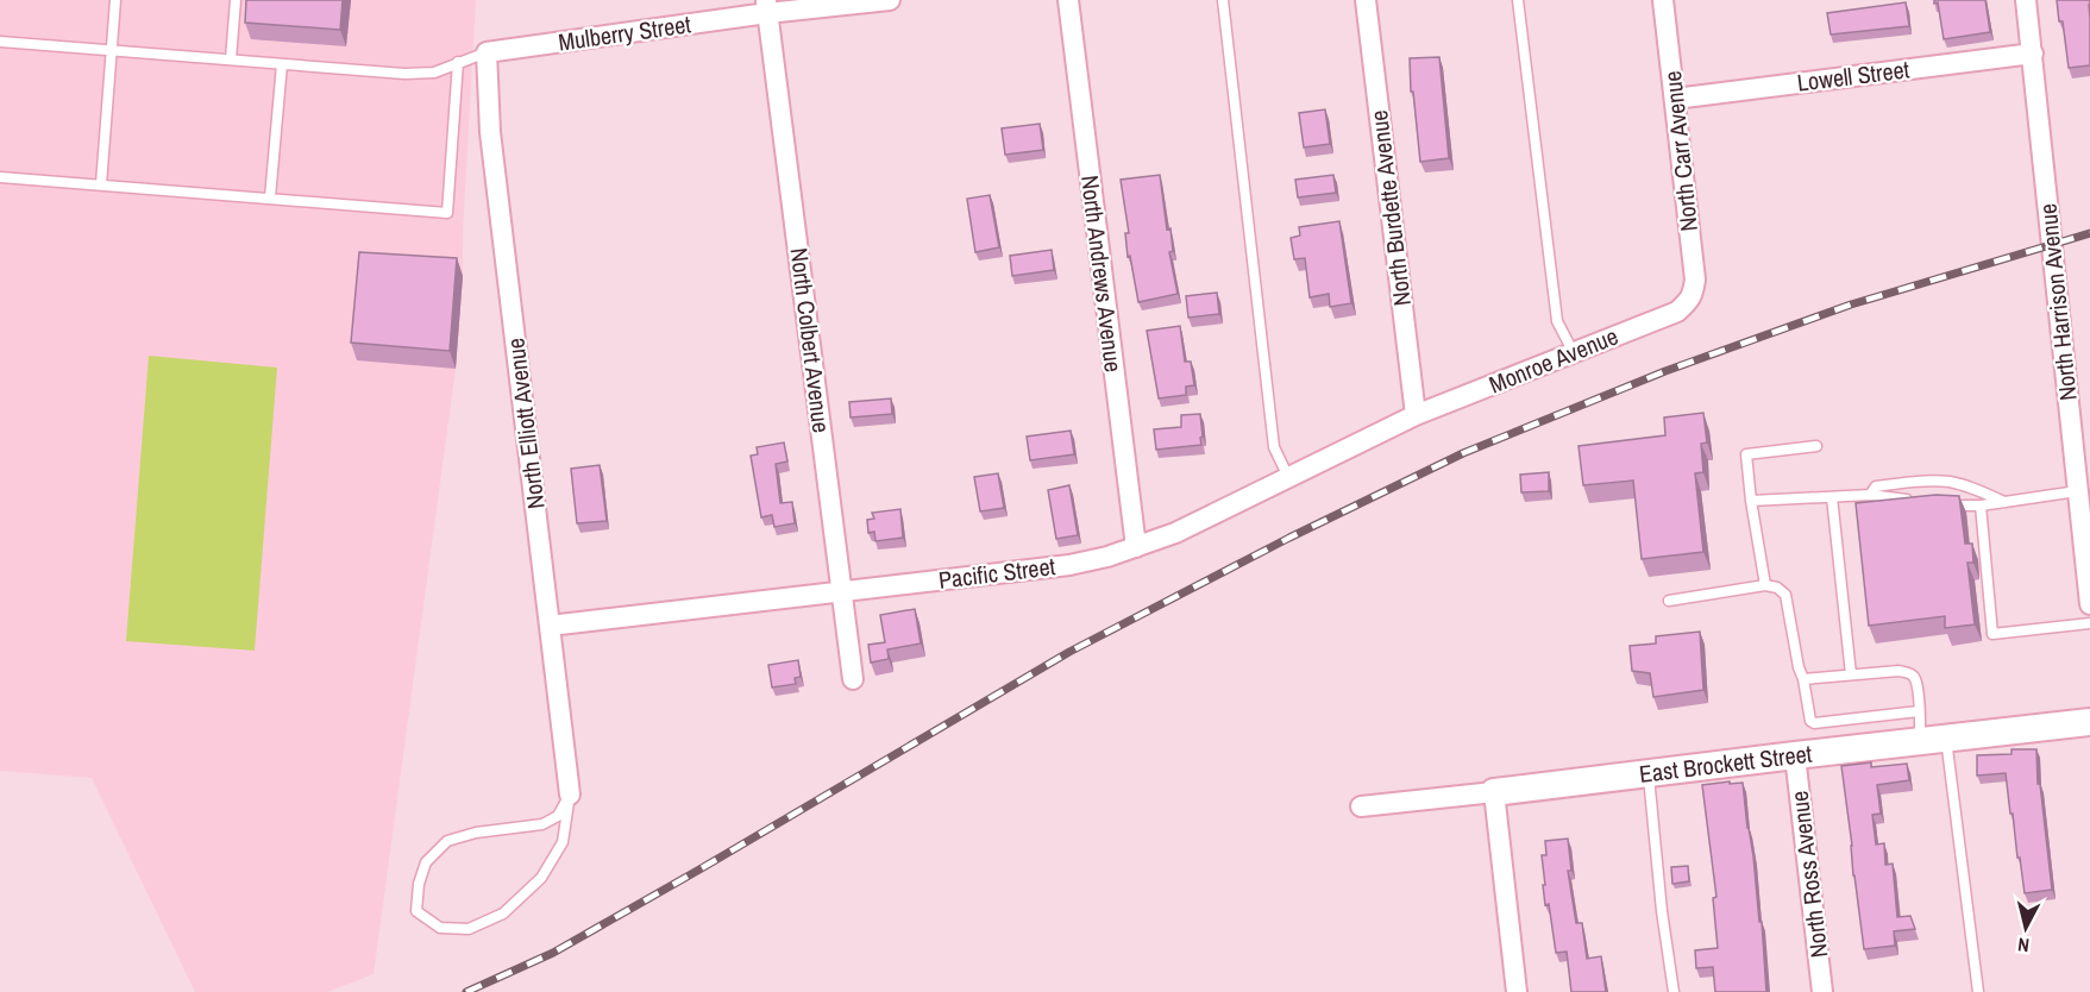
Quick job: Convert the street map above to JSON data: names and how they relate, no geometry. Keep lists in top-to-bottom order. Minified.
{"streets":{"street":["Mulberry Street","Lowell Street","North Carr Avenue","North Burdette Avenue","North Andrews Avenue","North Harrison Avenue","North Colbert Avenue","Monroe Avenue","North Elliott Avenue","Pacific Street","East Brockett Street","North Ross Avenue"]},"crossings":[["Mulberry Street","North Colbert Avenue"],["Mulberry Street","North Elliott Avenue"],["Lowell Street","North Carr Avenue"],["Lowell Street","North Harrison Avenue"],["North Carr Avenue","Monroe Avenue"],["North Burdette Avenue","Monroe Avenue"],["North Burdette Avenue","Pacific Street"],["North Andrews Avenue","Pacific Street"],["North Colbert Avenue","Pacific Street"],["Monroe Avenue","Pacific Street"],["North Elliott Avenue","Pacific Street"],["East Brockett Street","North Ross Avenue"]],"north":"bottom"}
